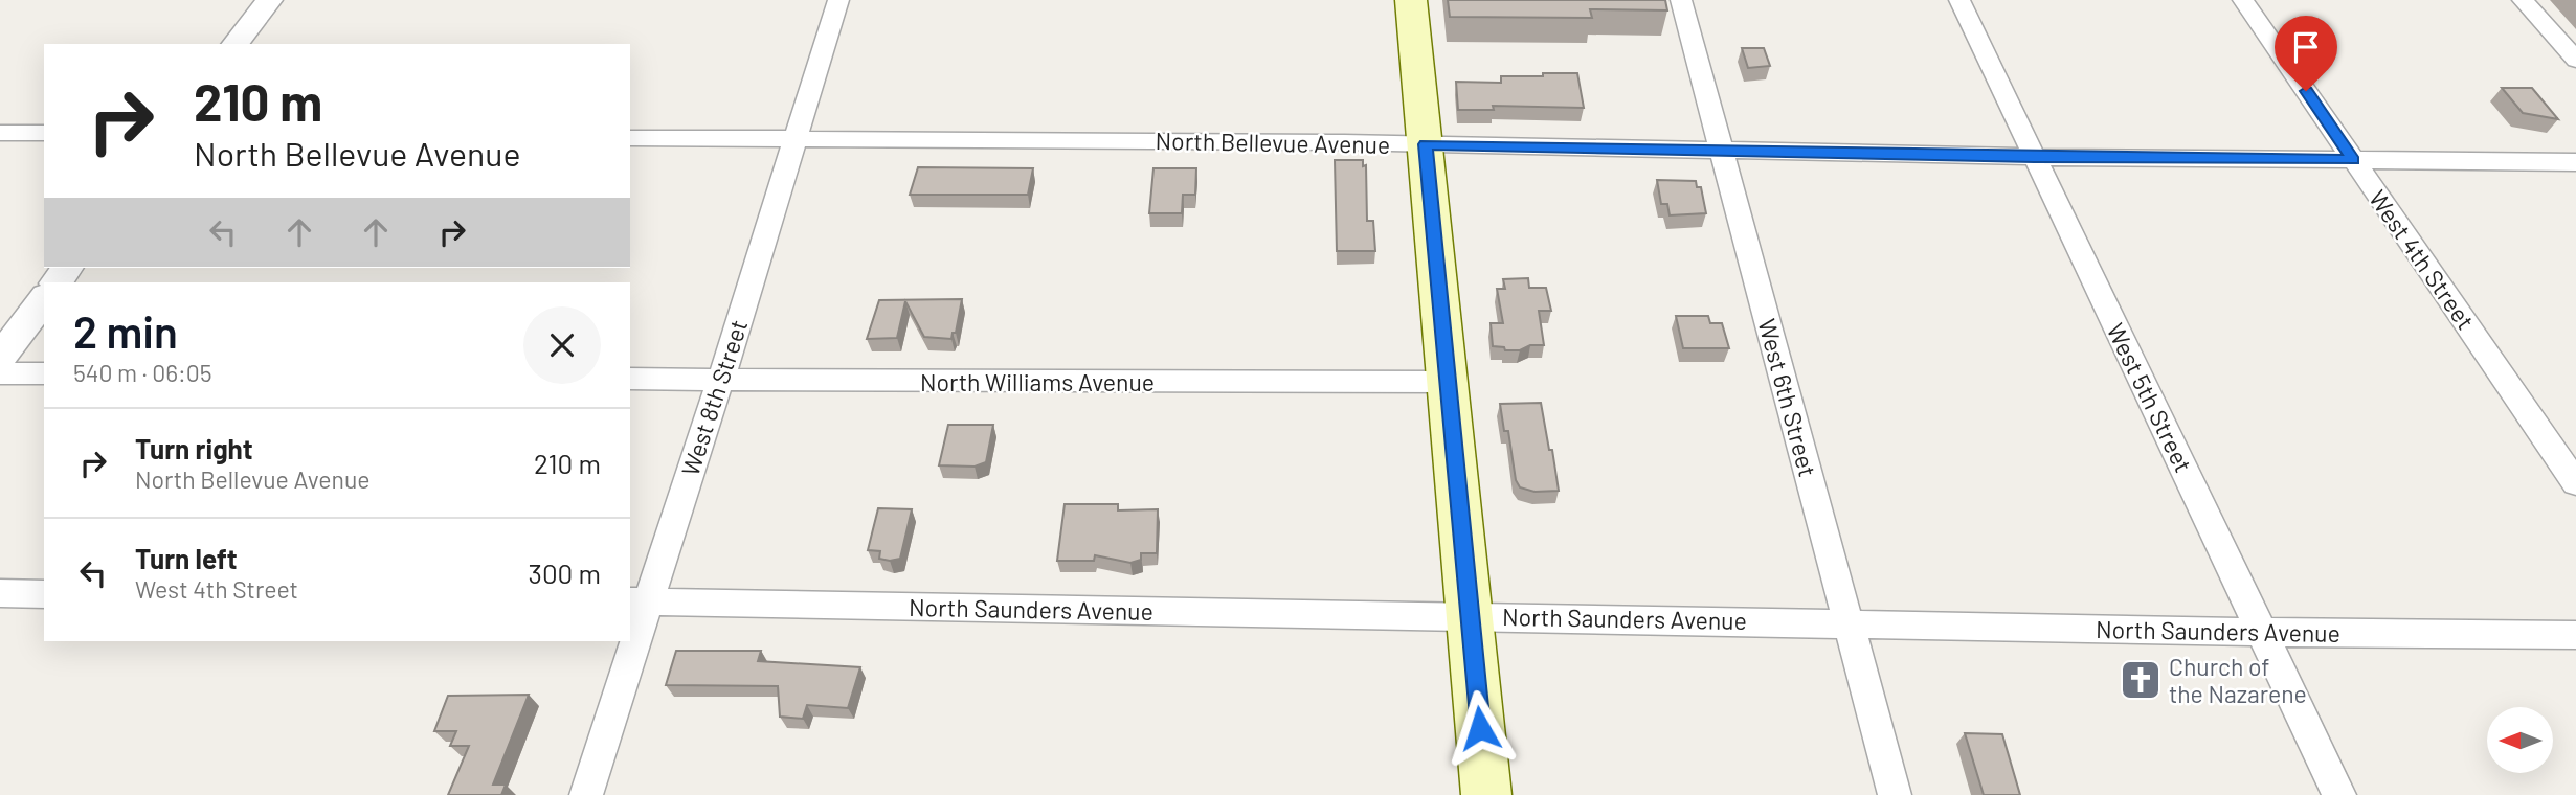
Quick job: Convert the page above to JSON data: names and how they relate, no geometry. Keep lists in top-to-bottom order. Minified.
{"streets":{"street":["North Bellevue Avenue","West 4th Street","North Williams Avenue","West 8th Street","West 6th Street","West 5th Street","North Saunders Avenue"]},"crossings":[["North Bellevue Avenue","West 4th Street"],["North Bellevue Avenue","West 8th Street"],["North Bellevue Avenue","West 6th Street"],["North Bellevue Avenue","West 5th Street"],["North Williams Avenue","West 8th Street"],["West 8th Street","North Saunders Avenue"],["West 6th Street","North Saunders Avenue"],["West 5th Street","North Saunders Avenue"]],"places":{"church":["Church of the Nazarene"]},"north":"left","page":{"turn":["210 m","North Bellevue Avenue"],"heading":["2 min","540 m · 06:05"],"list":[{"name":"Turn right","note":"North Bellevue Avenue","value":"210 m"},{"name":"Turn left","note":"West 4th Street","value":"300 m"}]}}
